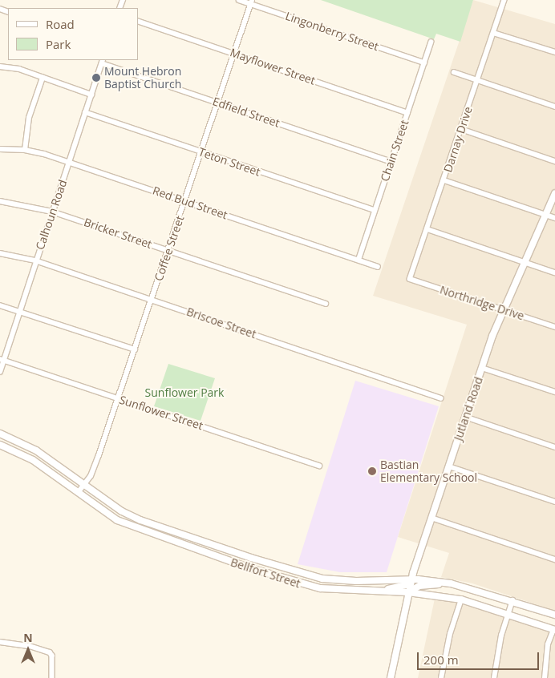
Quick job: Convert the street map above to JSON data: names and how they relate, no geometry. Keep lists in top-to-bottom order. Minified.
{"streets":{"main road":["Jutland Road","Bellfort Street"],"street":["Lingonberry Street","Mayflower Street","Edfield Street","Darnay Drive","Chain Street","Teton Street","Red Bud Street","Calhoun Road","Bricker Street","Coffee Street","Northridge Drive","Briscoe Street","Sunflower Street"]},"crossings":[["Lingonberry Street","Chain Street"],["Lingonberry Street","Coffee Street"],["Mayflower Street","Chain Street"],["Mayflower Street","Coffee Street"],["Edfield Street","Chain Street"],["Edfield Street","Calhoun Road"],["Edfield Street","Coffee Street"],["Darnay Drive","Northridge Drive"],["Chain Street","Teton Street"],["Chain Street","Red Bud Street"],["Teton Street","Calhoun Road"],["Teton Street","Coffee Street"],["Red Bud Street","Calhoun Road"],["Red Bud Street","Coffee Street"],["Calhoun Road","Bricker Street"],["Calhoun Road","Briscoe Street"],["Calhoun Road","Sunflower Street"],["Bricker Street","Coffee Street"],["Coffee Street","Briscoe Street"],["Coffee Street","Sunflower Street"],["Coffee Street","Bellfort Street"],["Northridge Drive","Jutland Road"],["Jutland Road","Bellfort Street"]],"parks":["Sunflower Park"],"places":["Mount Hebron Baptist Church","Bastian Elementary School"],"legend":["Road","Park"],"scale_bar":"200 m","north":"top"}
